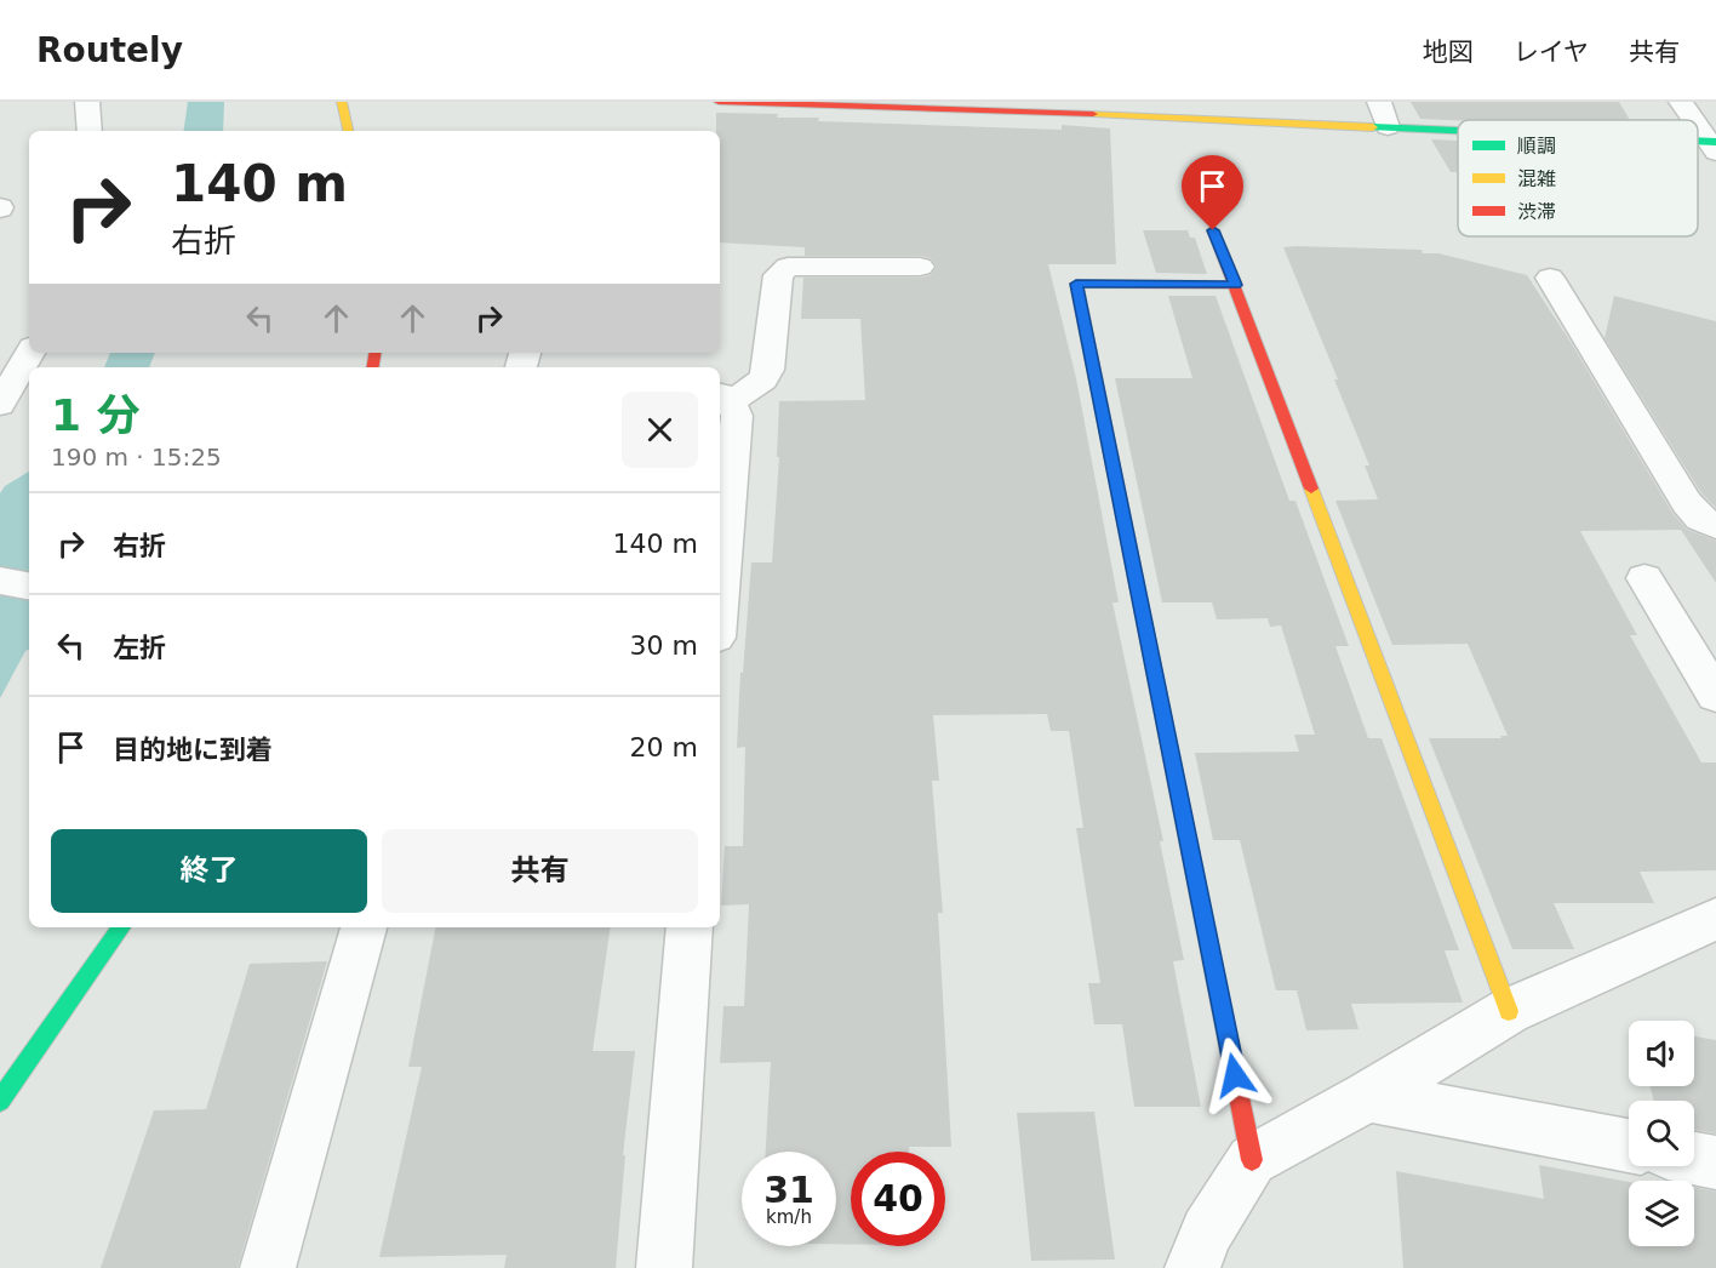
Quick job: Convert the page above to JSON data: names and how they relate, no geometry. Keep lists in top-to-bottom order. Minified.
{"legend":["順調","混雑","渋滞"],"page":{"header":"Routely","nav":["地図","レイヤ","共有"],"turn":["140 m","右折"],"heading":["1 分","190 m · 15:25"],"list":[{"name":"右折","value":"140 m"},{"name":"左折","value":"30 m"},{"name":"目的地に到着","value":"20 m"}],"buttons":["終了","共有"],"speed":"31 km/h","limit":"40"}}
